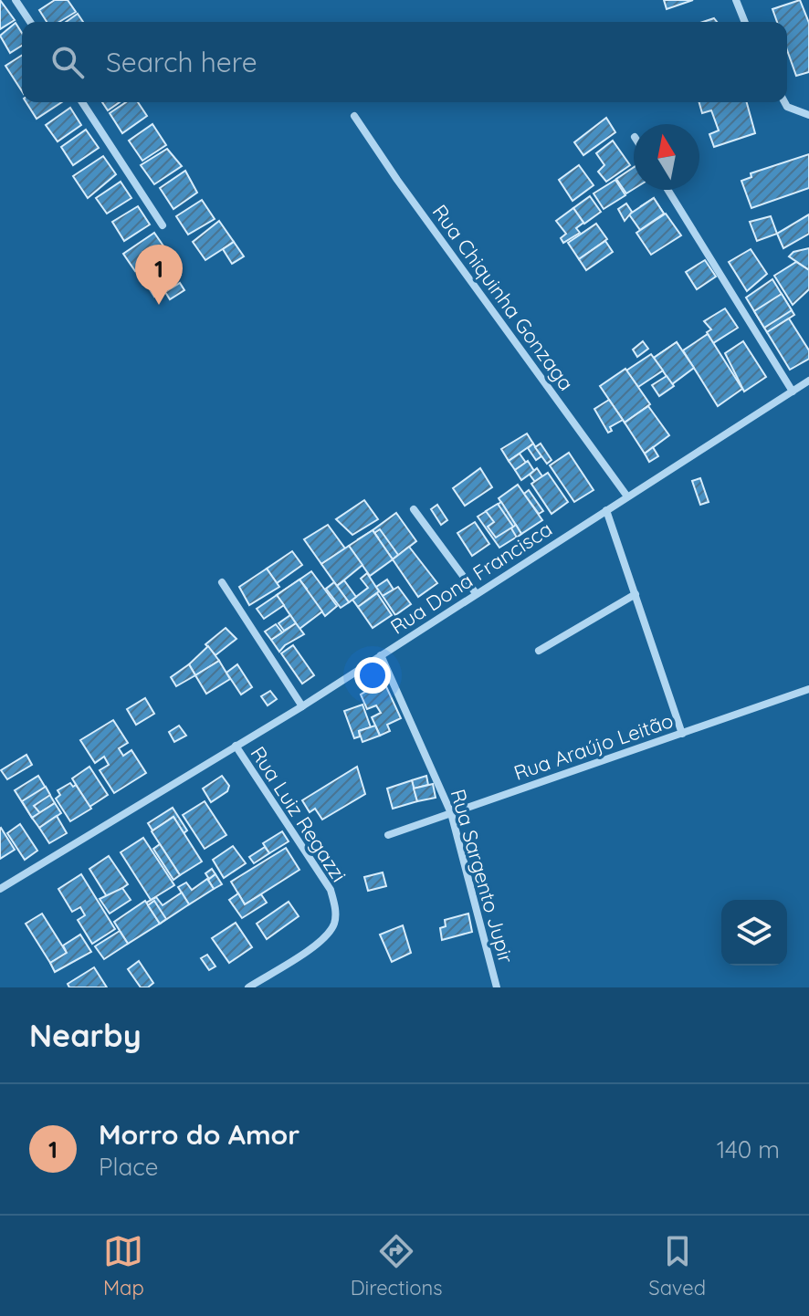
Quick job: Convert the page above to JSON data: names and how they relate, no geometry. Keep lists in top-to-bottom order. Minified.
{"streets":{"street":["Rua Chiquinha Gonzaga","Rua Dona Francisca","Rua Araújo Leitão","Rua Luiz Regazzi","Rua Sargento Jupir"]},"crossings":[["Rua Chiquinha Gonzaga","Rua Dona Francisca"],["Rua Dona Francisca","Rua Luiz Regazzi"],["Rua Dona Francisca","Rua Sargento Jupir"],["Rua Araújo Leitão","Rua Sargento Jupir"]],"north":"top","page":{"search":"Search here","pins":"1","heading":"Nearby","list":[{"mark":"1","name":"Morro do Amor","note":"Place","value":"140 m"}],"nav":["Map","Directions","Saved"]}}
